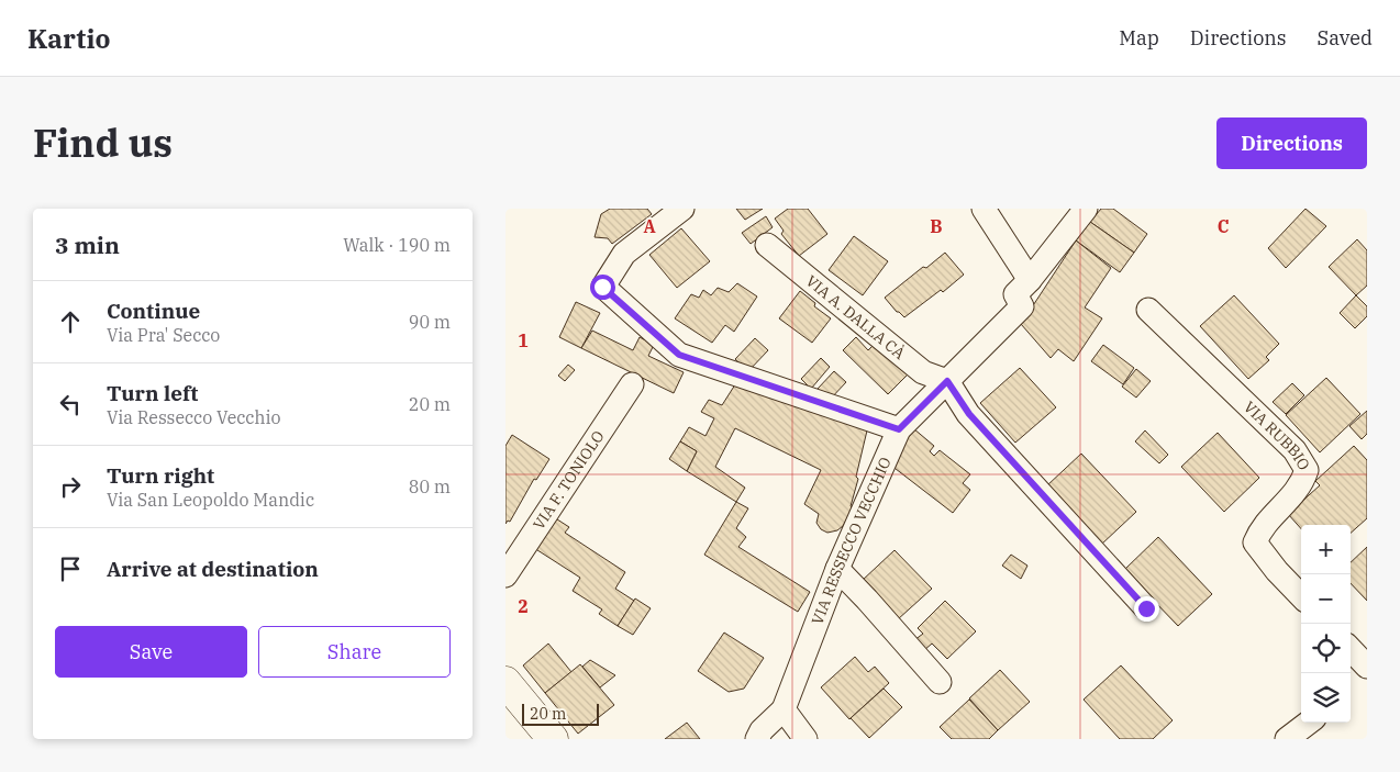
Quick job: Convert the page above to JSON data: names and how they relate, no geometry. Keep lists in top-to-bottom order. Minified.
{"streets":{"street":["VIA A. DALLA CÀ","VIA RUBBIO","VIA F. TONIOLO","VIA RESSECCO VECCHIO"]},"crossings":[["VIA A. DALLA CÀ","VIA RESSECCO VECCHIO"]],"scale_bar":"20 m","page":{"header":"Kartio","nav":["Map","Directions","Saved"],"title":"Find us","buttons":["Directions",["Save","Share"]],"heading":["3 min","Walk · 190 m"],"list":[["Continue","Via Pra' Secco","90 m"],["Turn left","Via Ressecco Vecchio","20 m"],["Turn right","Via San Leopoldo Mandic","80 m"],"Arrive at destination"],"map_buttons":["+","−"],"scale":"20 m"},"grid":{"columns":["A","B","C"],"rows":["1","2"]}}
